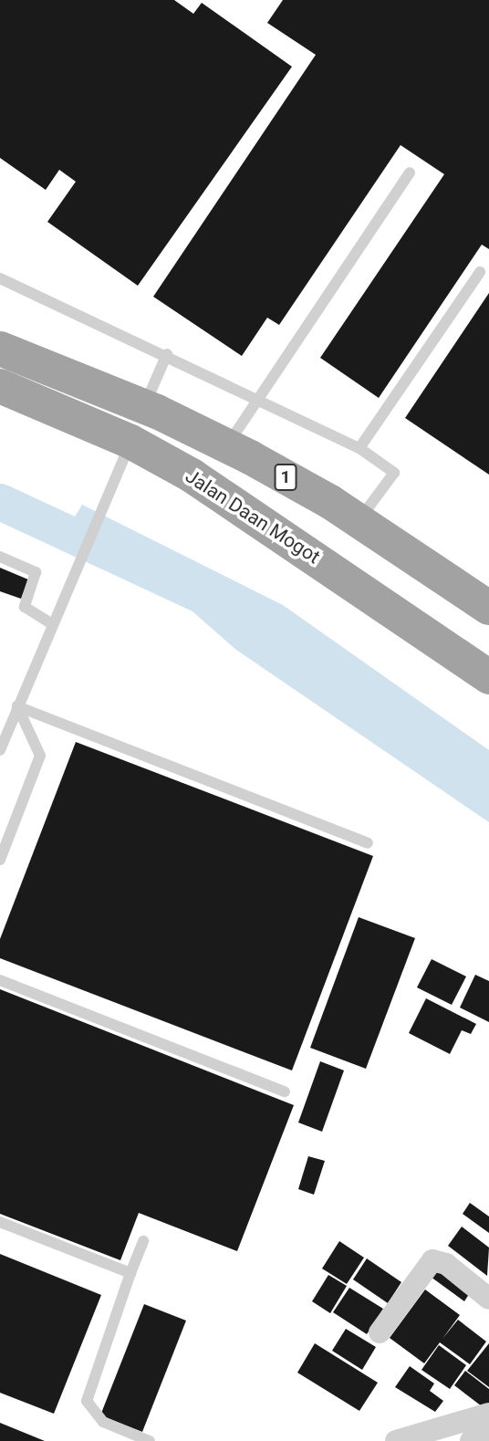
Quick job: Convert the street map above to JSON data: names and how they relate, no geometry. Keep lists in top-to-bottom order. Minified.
{"streets":{"highway":["1","Jalan Daan Mogot"]}}
